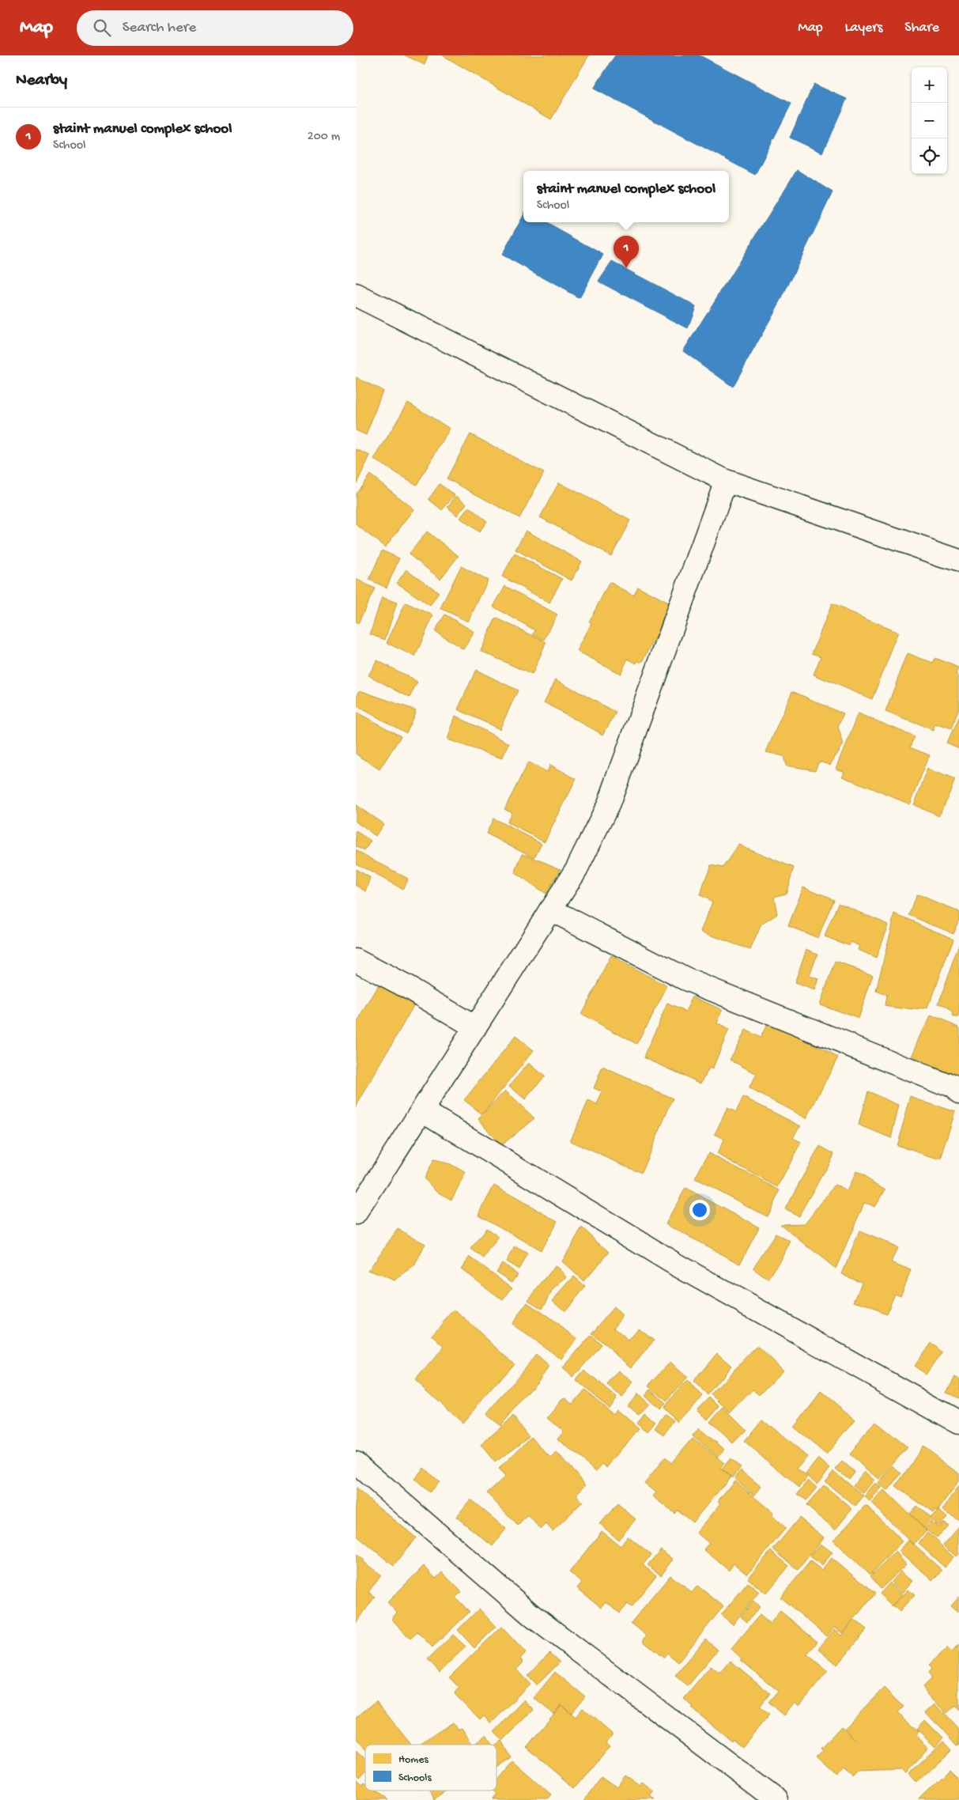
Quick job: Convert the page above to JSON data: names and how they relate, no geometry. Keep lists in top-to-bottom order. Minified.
{"legend":["Homes","Schools"],"page":{"header":"Map","search":"Search here","nav":["Map","Layers","Share"],"heading":"Nearby","map_buttons":["+","−"],"list":[{"mark":"1","name":"staint manuel complex school","note":"School","value":"200 m"}],"popup":["staint manuel complex school","School"],"pins":"1"}}
